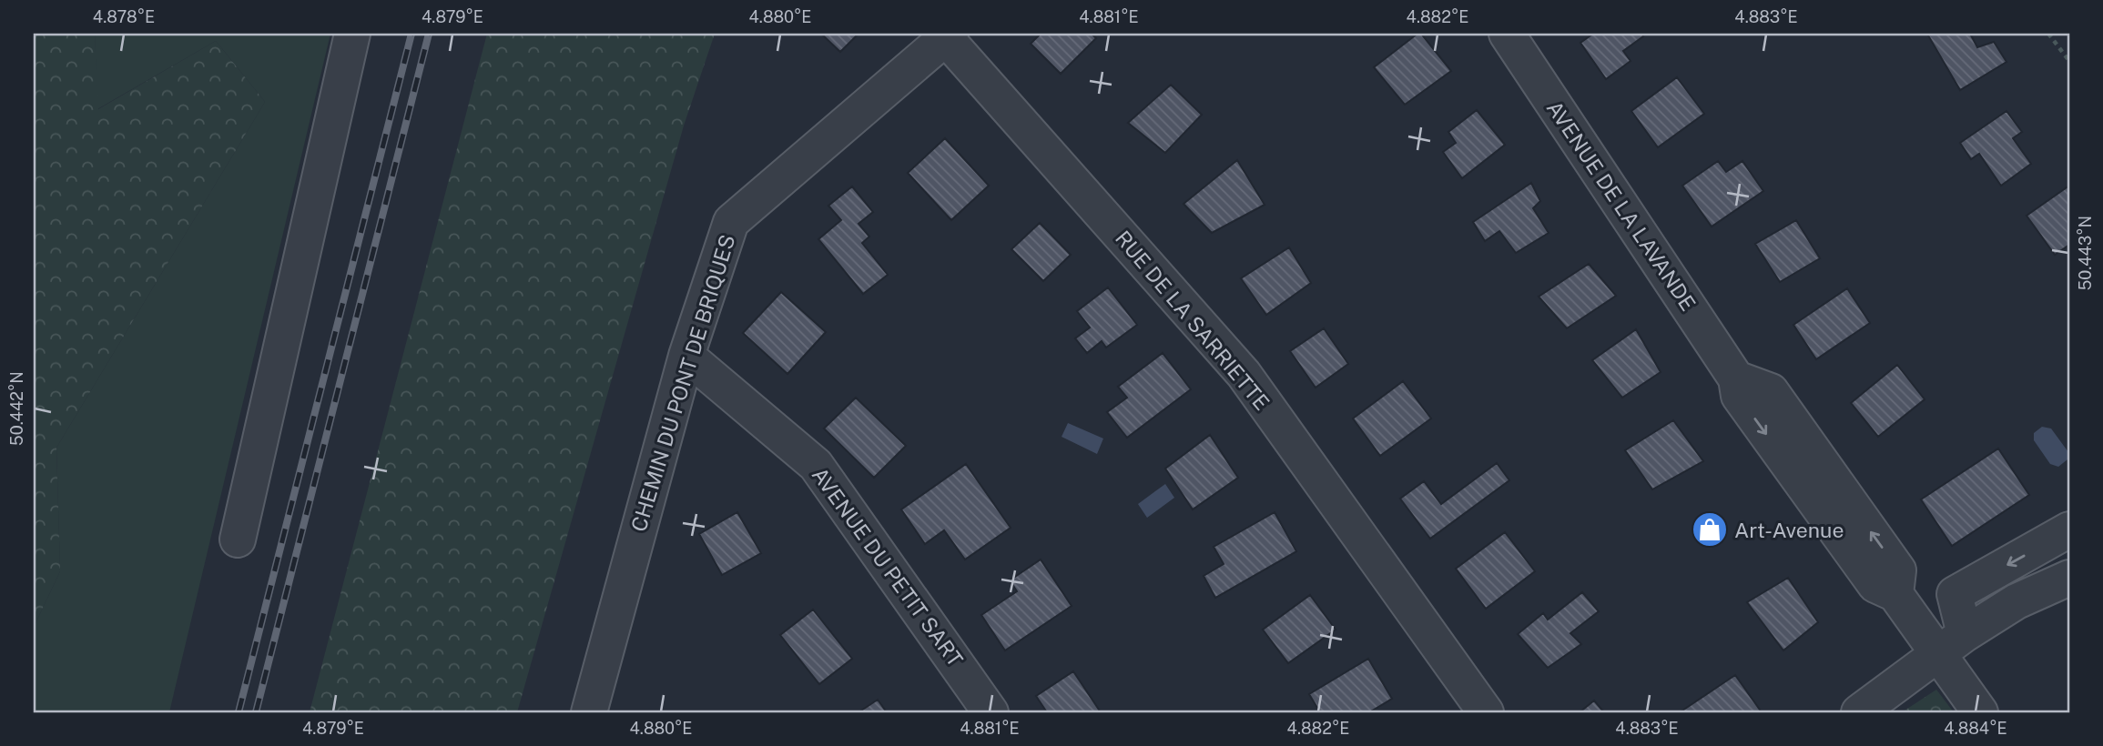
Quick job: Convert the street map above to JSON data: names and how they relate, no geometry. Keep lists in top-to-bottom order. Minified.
{"streets":{"street":["AVENUE DE LA LAVANDE","RUE DE LA SARRIETTE","CHEMIN DU PONT DE BRIQUES","AVENUE DU PETIT SART"]},"crossings":[["RUE DE LA SARRIETTE","CHEMIN DU PONT DE BRIQUES"],["CHEMIN DU PONT DE BRIQUES","AVENUE DU PETIT SART"]],"places":{"shop":["Art-Avenue"]},"coordinates":["4.878°E","4.879°E","4.880°E","4.881°E","4.882°E","4.883°E","50.443°N","50.442°N","4.884°E"]}
